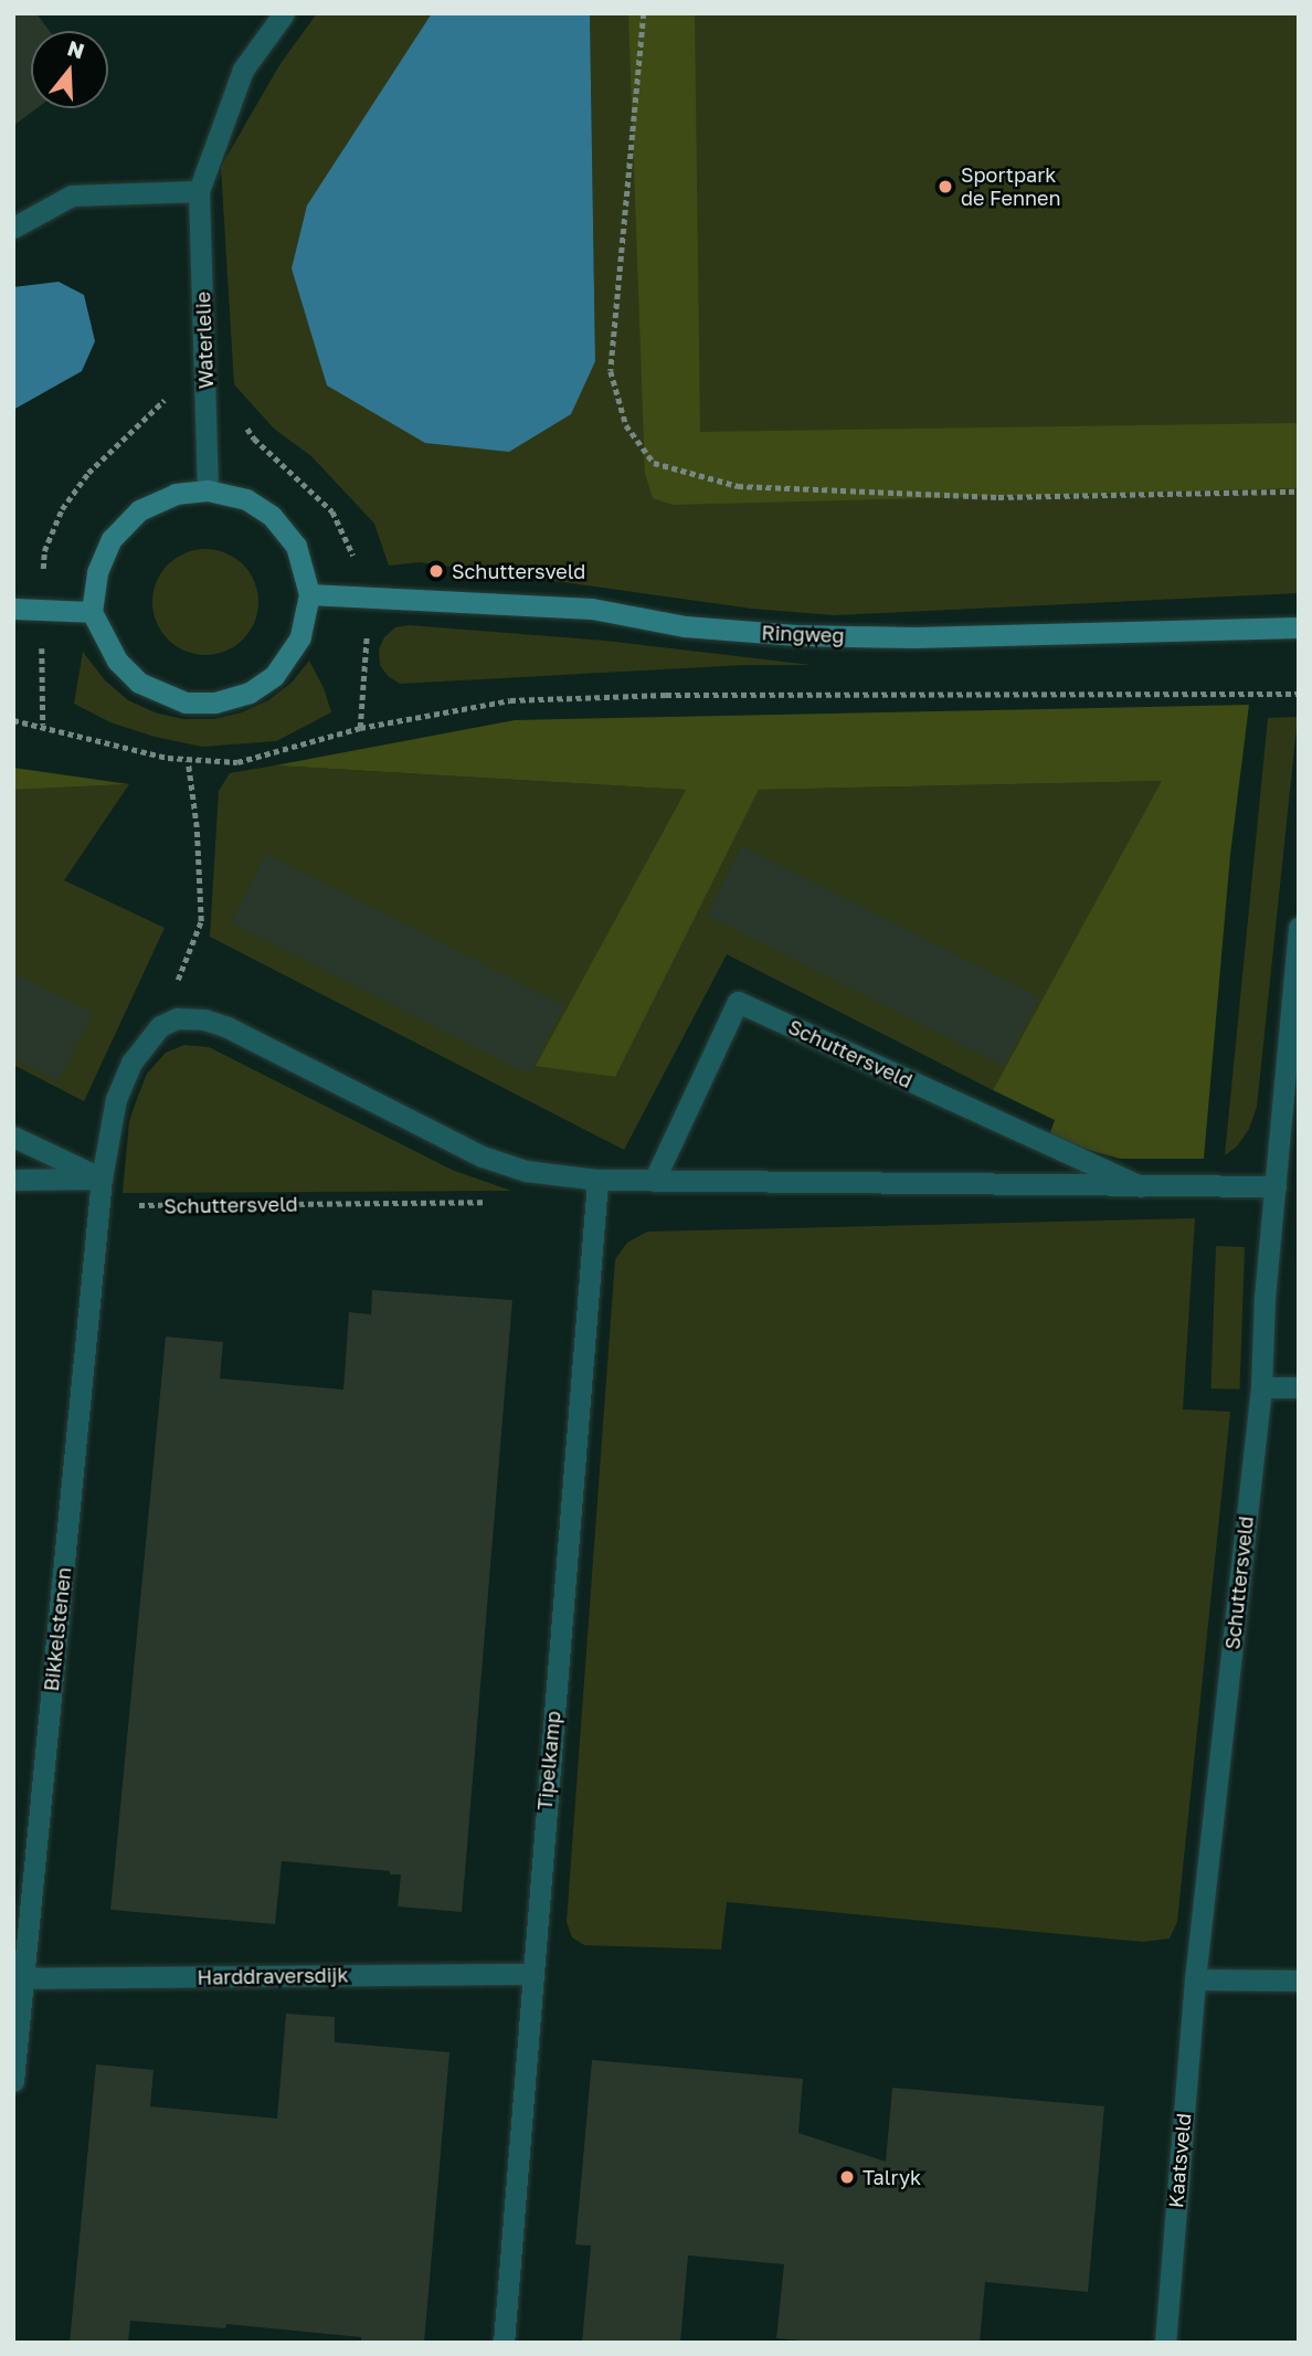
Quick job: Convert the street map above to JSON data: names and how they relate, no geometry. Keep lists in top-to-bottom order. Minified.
{"streets":{"main road":["Ringweg"],"street":["Waterlelie","Schuttersveld","Bikkelstenen","Tipelkamp","Harddraversdijk","Kaatsveld"]},"crossings":[["Waterlelie","Ringweg"],["Schuttersveld","Bikkelstenen"],["Schuttersveld","Tipelkamp"],["Schuttersveld","Kaatsveld"],["Bikkelstenen","Harddraversdijk"],["Tipelkamp","Harddraversdijk"]],"places":["Sportpark de Fennen","Schuttersveld","Talryk"],"north":"top"}
